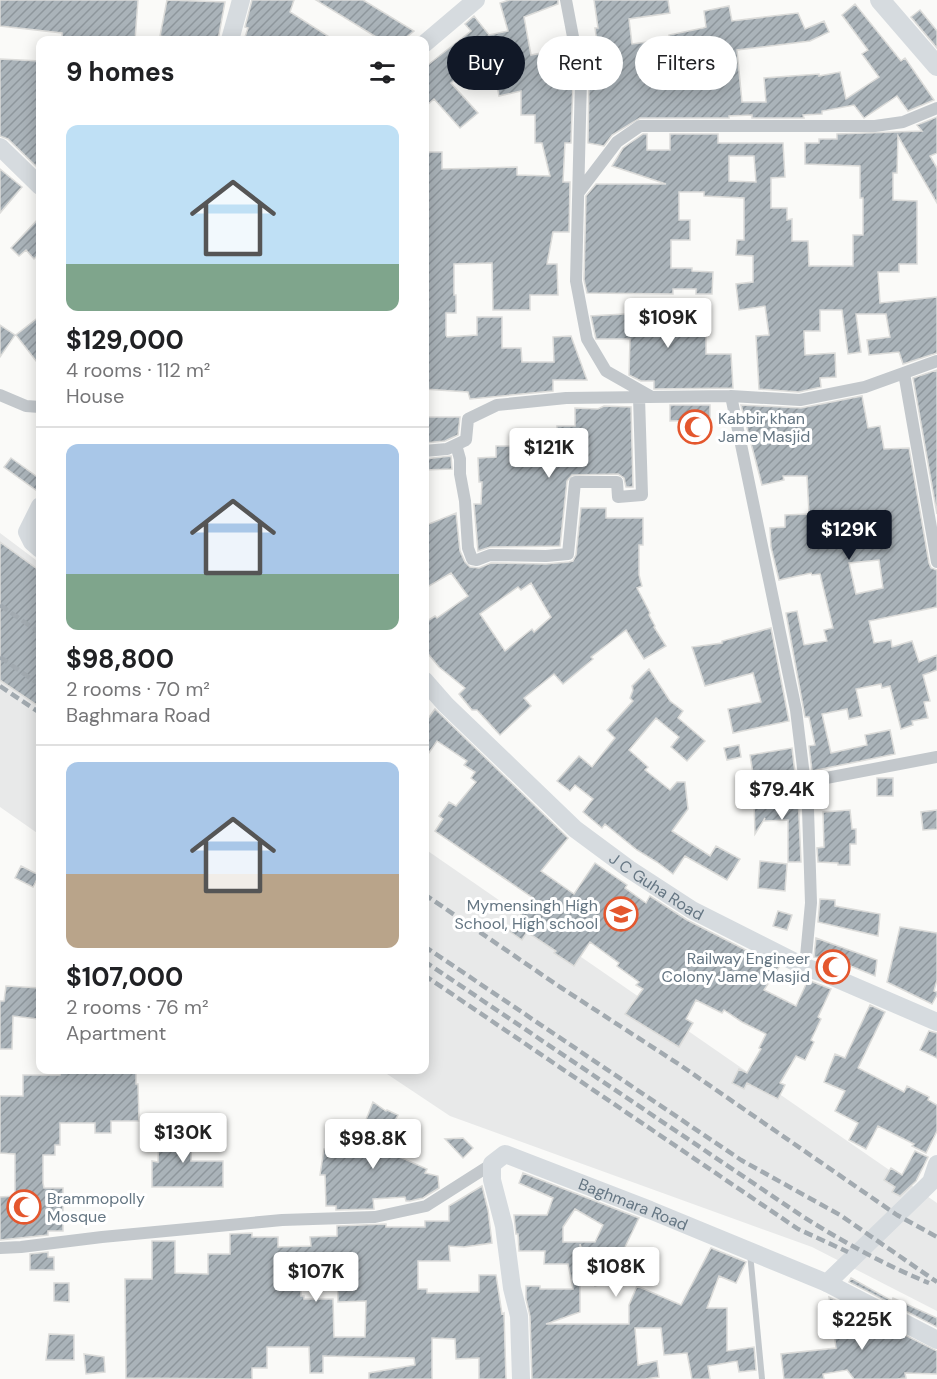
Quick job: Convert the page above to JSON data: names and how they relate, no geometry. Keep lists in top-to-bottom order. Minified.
{"streets":{"street":["J C Guha Road","Baghmara Road"]},"places":{"mosque":["Kabbir khan Jame Masjid","Railway Engineer Colony Jame Masjid","Brammopolly Mosque"],"school or university":["Mymensingh High School, High school"]},"page":{"chip":["Buy","Rent","Filters"],"heading":"9 homes","list":[{"name":"$129,000","note":"4 rooms · 112 m² · House"},{"name":"$98,800","note":"2 rooms · 70 m² · Baghmara Road"},{"name":"$107,000","note":"2 rooms · 76 m² · Apartment"}],"price":["$109K","$121K","$129K","$79.4K","$130K","$98.8K","$108K","$107K","$225K"]}}
